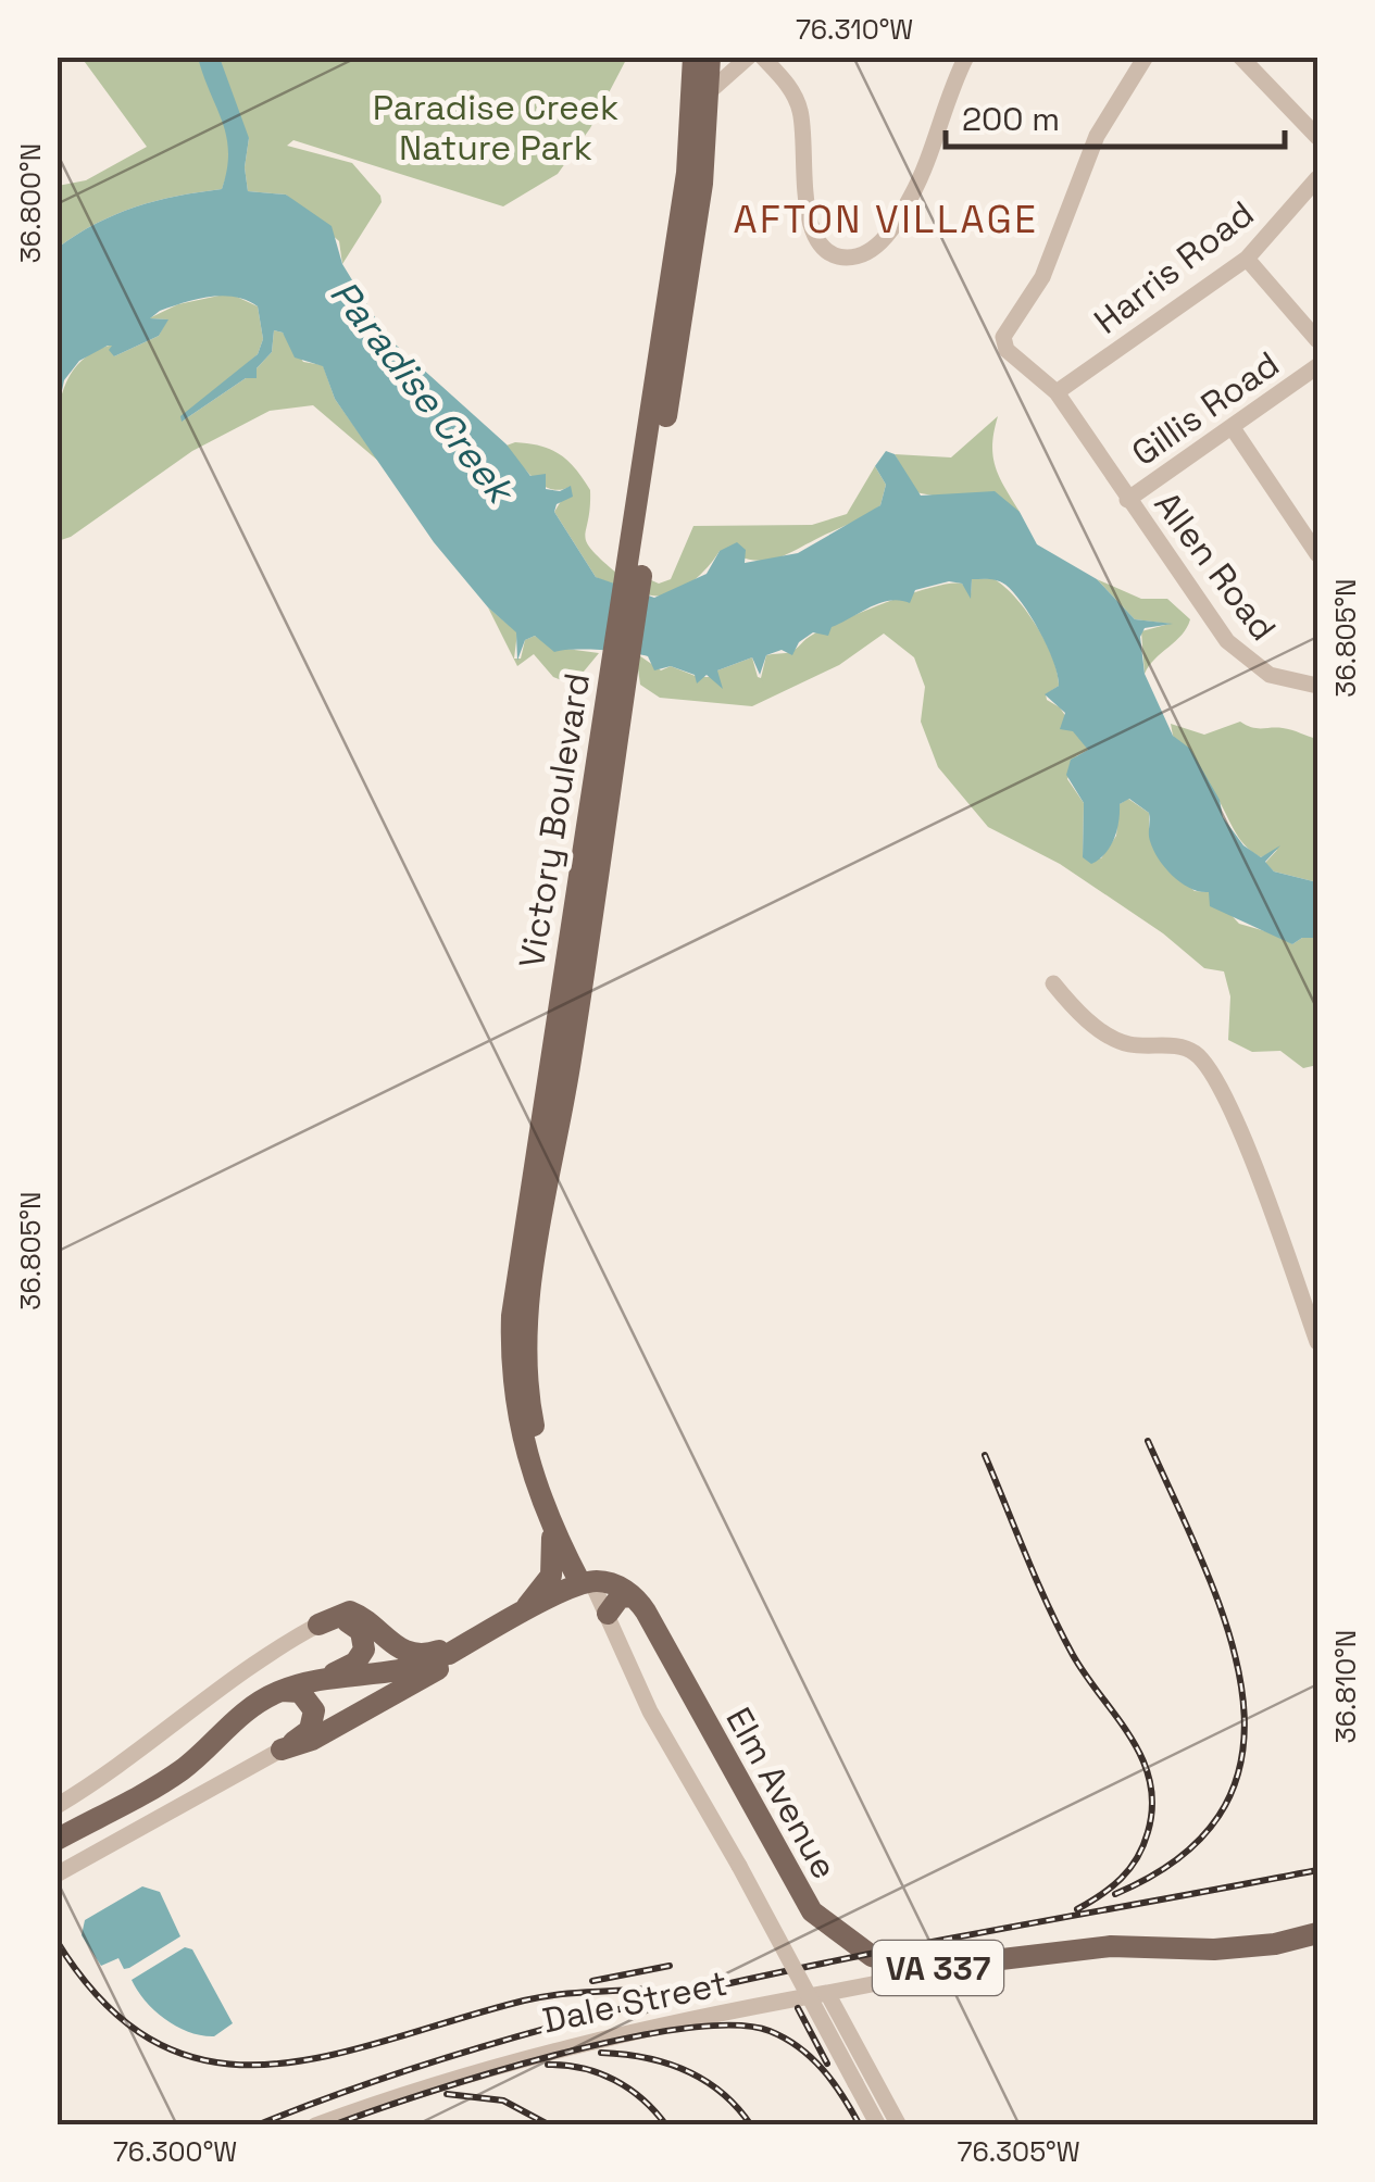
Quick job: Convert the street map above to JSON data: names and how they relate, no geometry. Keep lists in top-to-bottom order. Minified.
{"streets":{"main road":["Victory Boulevard","Elm Avenue","VA 337"],"street":["Harris Road","Gillis Road","Allen Road","Dale Street"]},"crossings":[["Harris Road","Allen Road"],["Gillis Road","Allen Road"],["Elm Avenue","Dale Street"]],"districts":["AFTON VILLAGE"],"water":["Paradise Creek"],"parks":["Paradise Creek Nature Park"],"scale_bar":"200 m","coordinates":["76.310°W","36.800°N","36.805°N","36.810°N","76.300°W","76.305°W"]}
